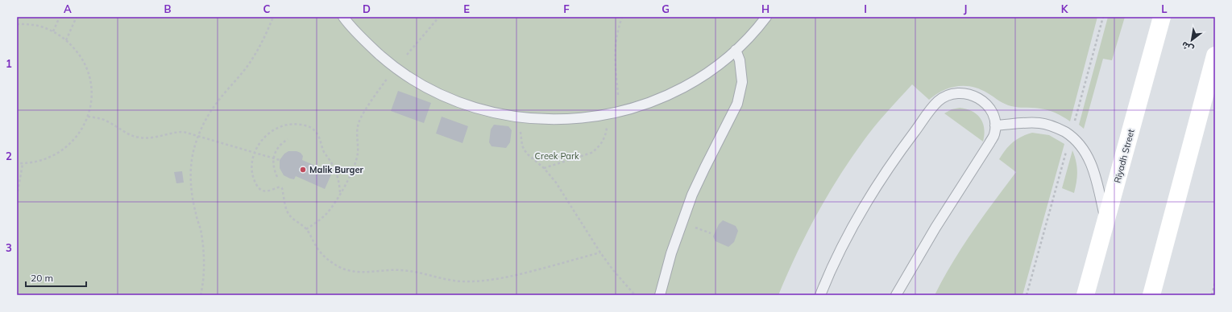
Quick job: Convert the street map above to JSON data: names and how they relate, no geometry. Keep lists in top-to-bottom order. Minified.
{"streets":{"main road":["Riyadh Street"]},"parks":["Creek Park"],"places":["Malik Burger"],"scale_bar":"20 m","north":"bottom left","grid":{"columns":["A","B","C","D","E","F","G","H","I","J","K","L"],"rows":["1","2","3"]}}
